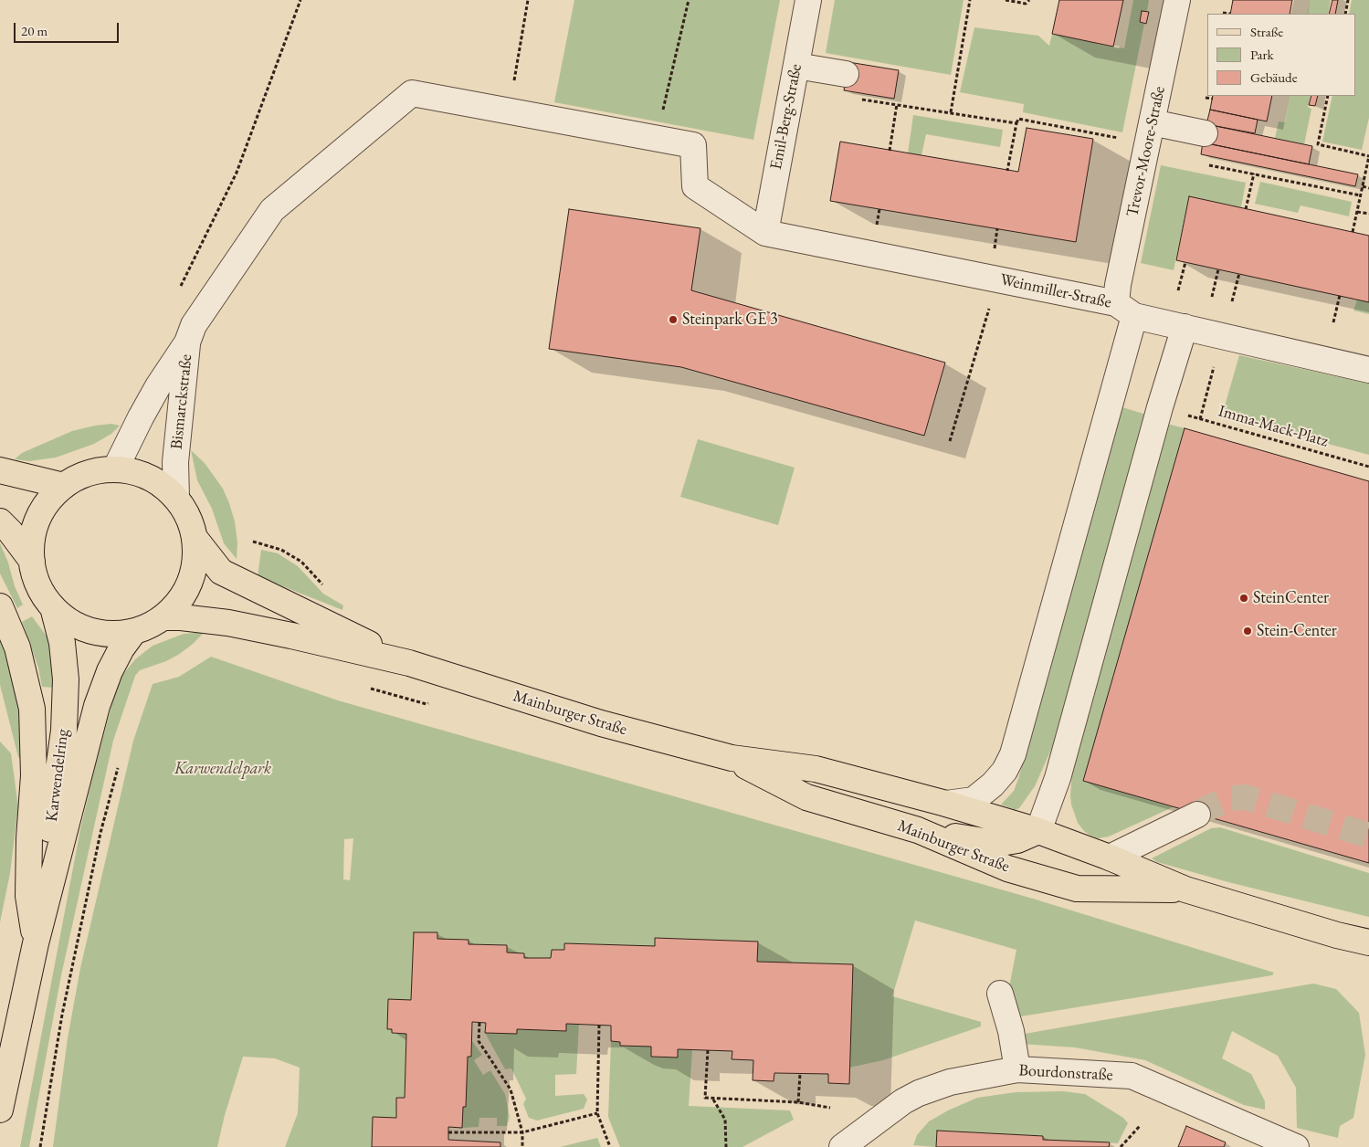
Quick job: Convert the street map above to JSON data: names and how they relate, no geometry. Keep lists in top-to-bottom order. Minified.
{"streets":{"main road":["Mainburger Straße","Karwendelring"],"street":["Emil-Berg-Straße","Trevor-Moore-Straße","Weinmiller-Straße","Bismarckstraße","Bourdonstraße"],"path":["Imma-Mack-Platz"]},"crossings":[["Emil-Berg-Straße","Weinmiller-Straße"],["Trevor-Moore-Straße","Weinmiller-Straße"],["Trevor-Moore-Straße","Mainburger Straße"],["Bismarckstraße","Mainburger Straße"],["Mainburger Straße","Karwendelring"]],"parks":["Karwendelpark"],"places":["Steinpark GE 3","SteinCenter","Stein-Center"],"legend":["Straße","Park","Gebäude"],"scale_bar":"20 m"}
